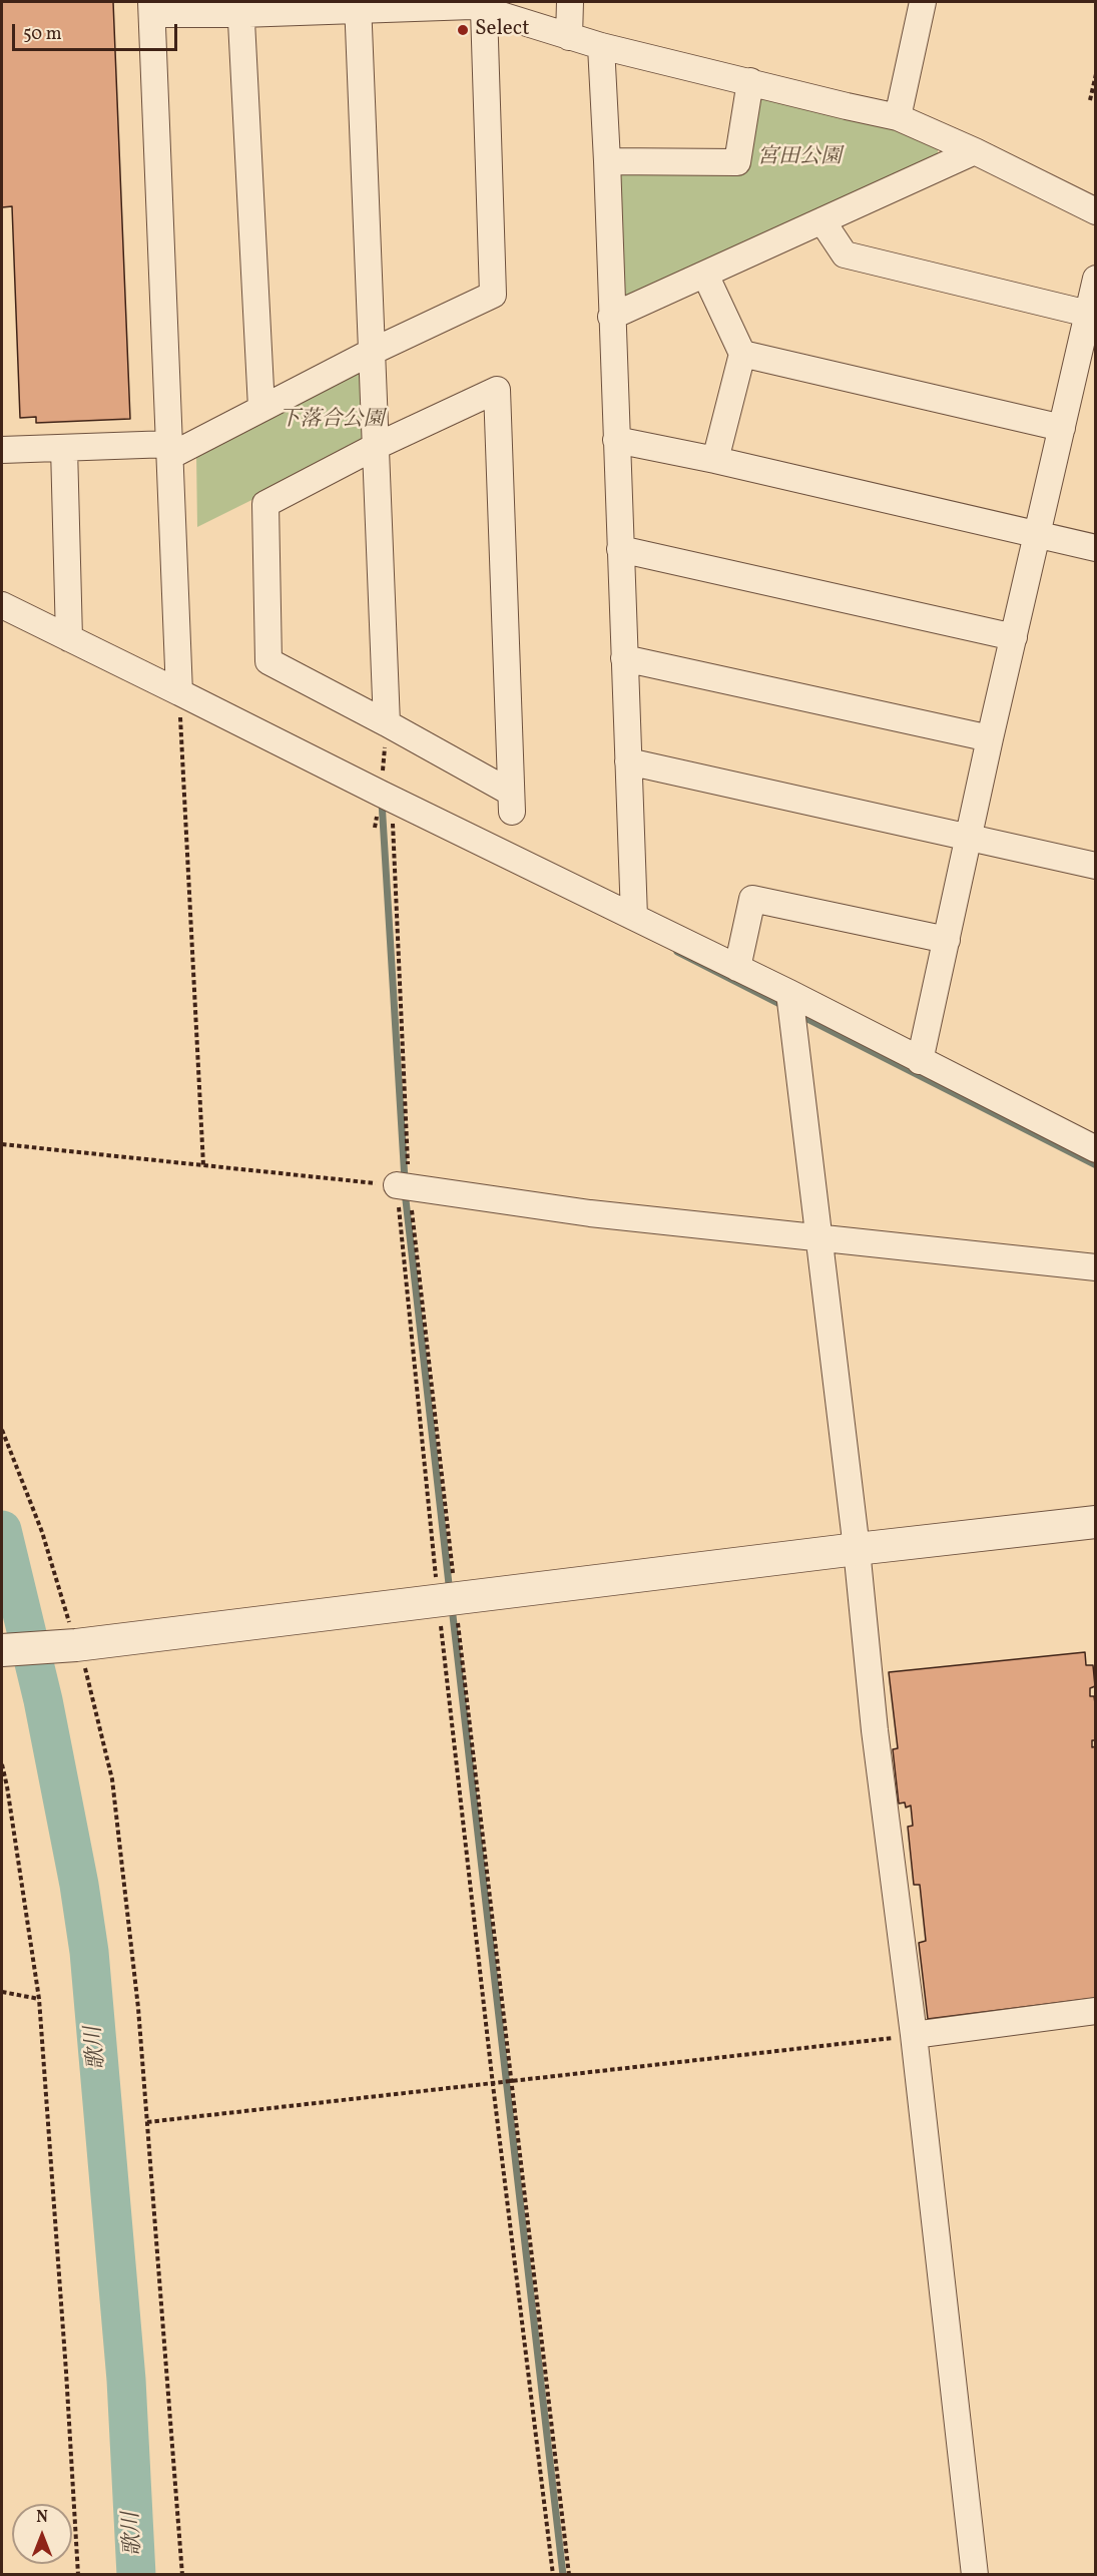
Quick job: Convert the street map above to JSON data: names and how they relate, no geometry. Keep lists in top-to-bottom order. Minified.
{"water":["歌川"],"parks":["宮田公園","下落合公園"],"places":["Select"],"scale_bar":"50 m","north":"top"}
